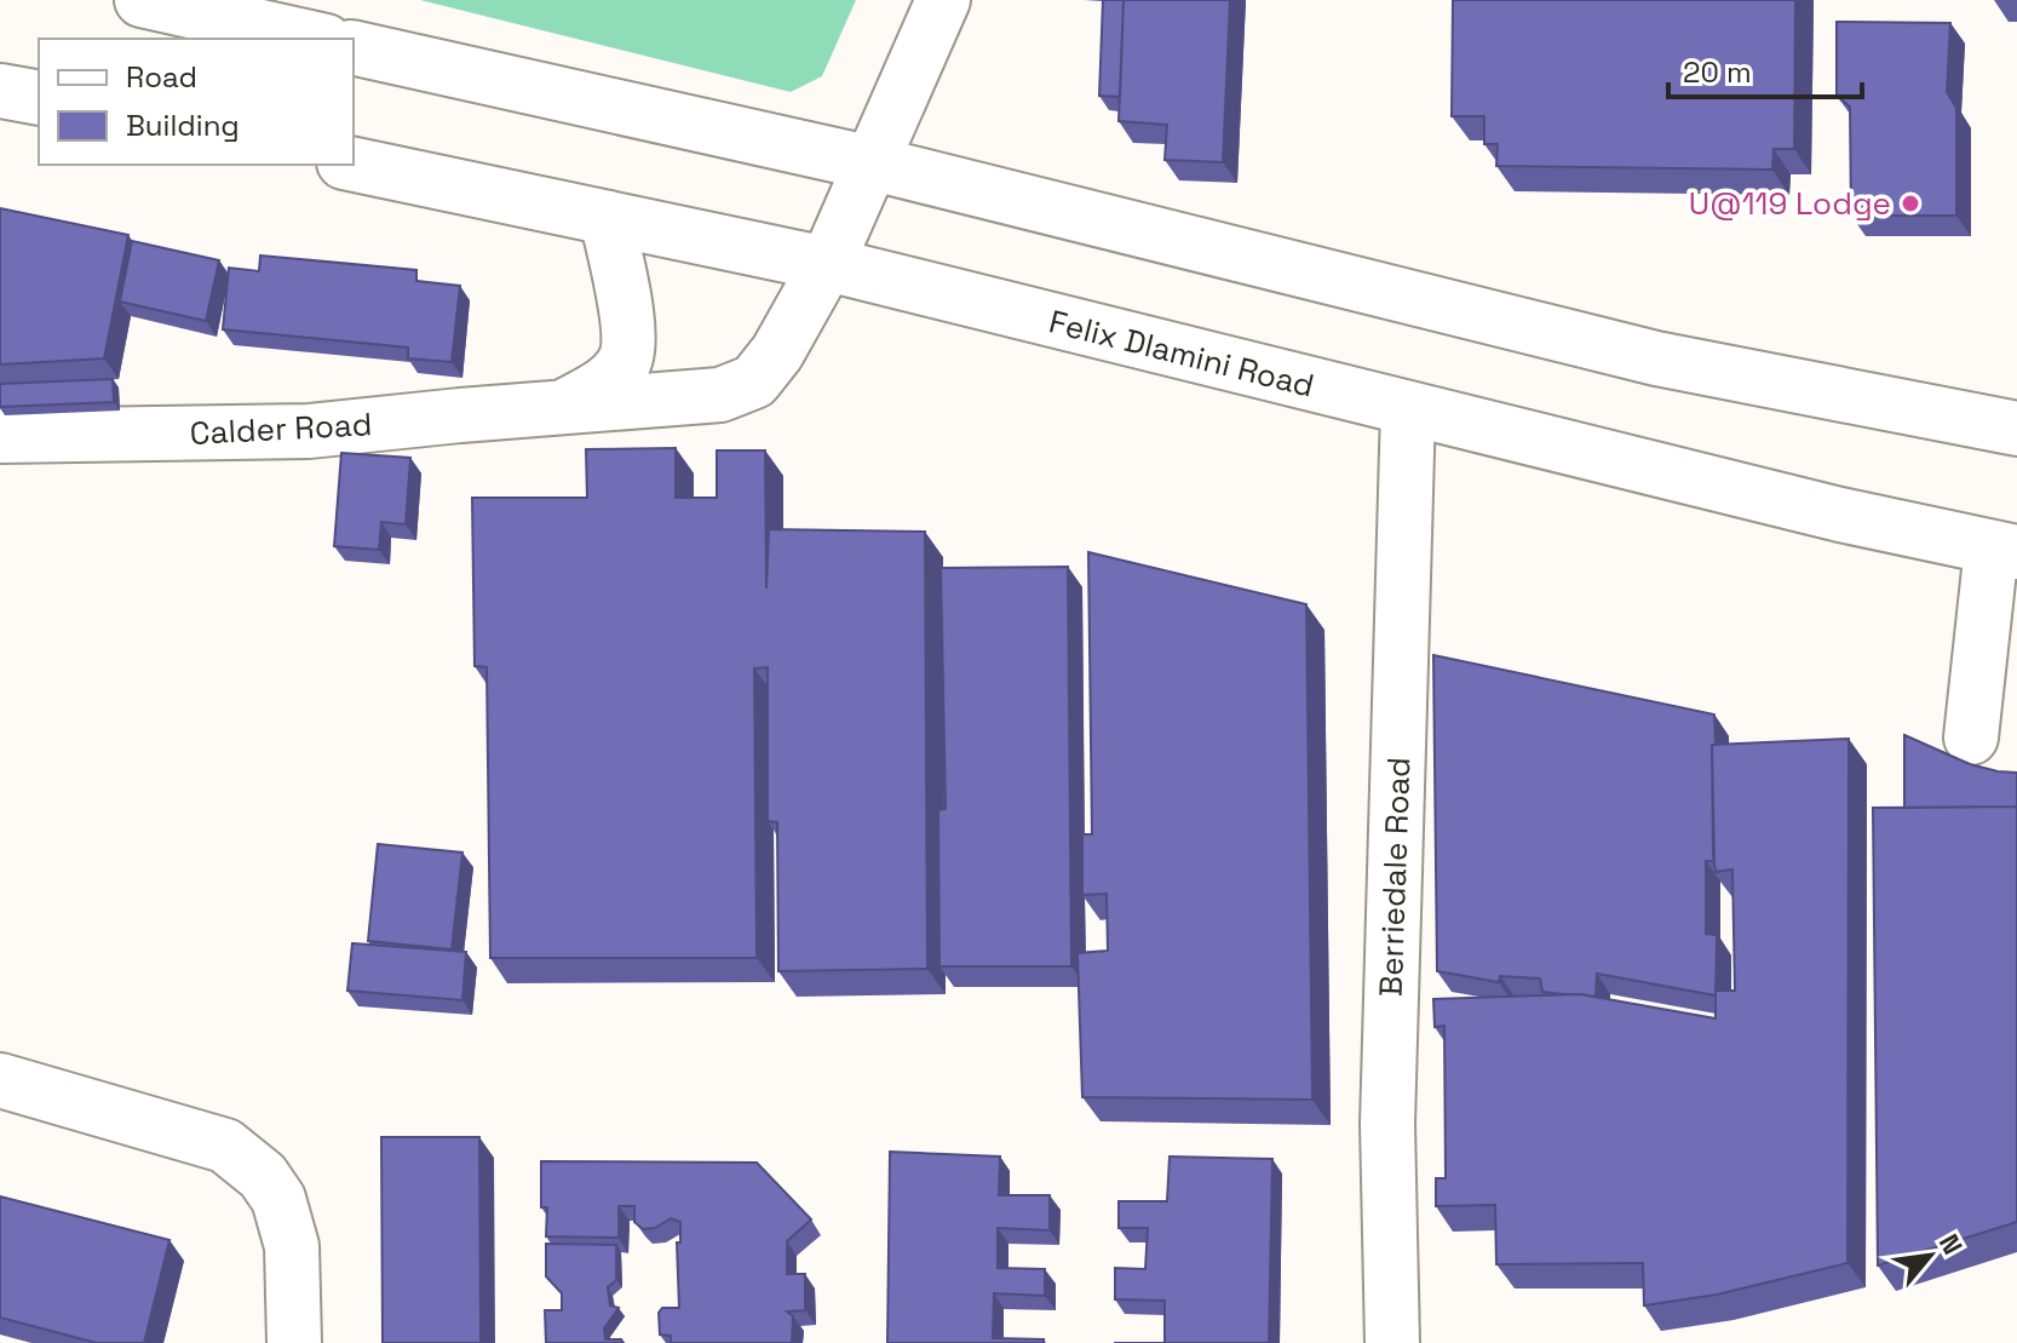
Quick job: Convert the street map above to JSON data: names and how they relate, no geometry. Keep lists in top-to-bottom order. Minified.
{"streets":{"main road":["Felix Dlamini Road","Calder Road","Berriedale Road"]},"crossings":[["Felix Dlamini Road","Calder Road"],["Felix Dlamini Road","Berriedale Road"]],"places":["U@119 Lodge"],"legend":["Road","Building"],"scale_bar":"20 m","north":"top right"}
